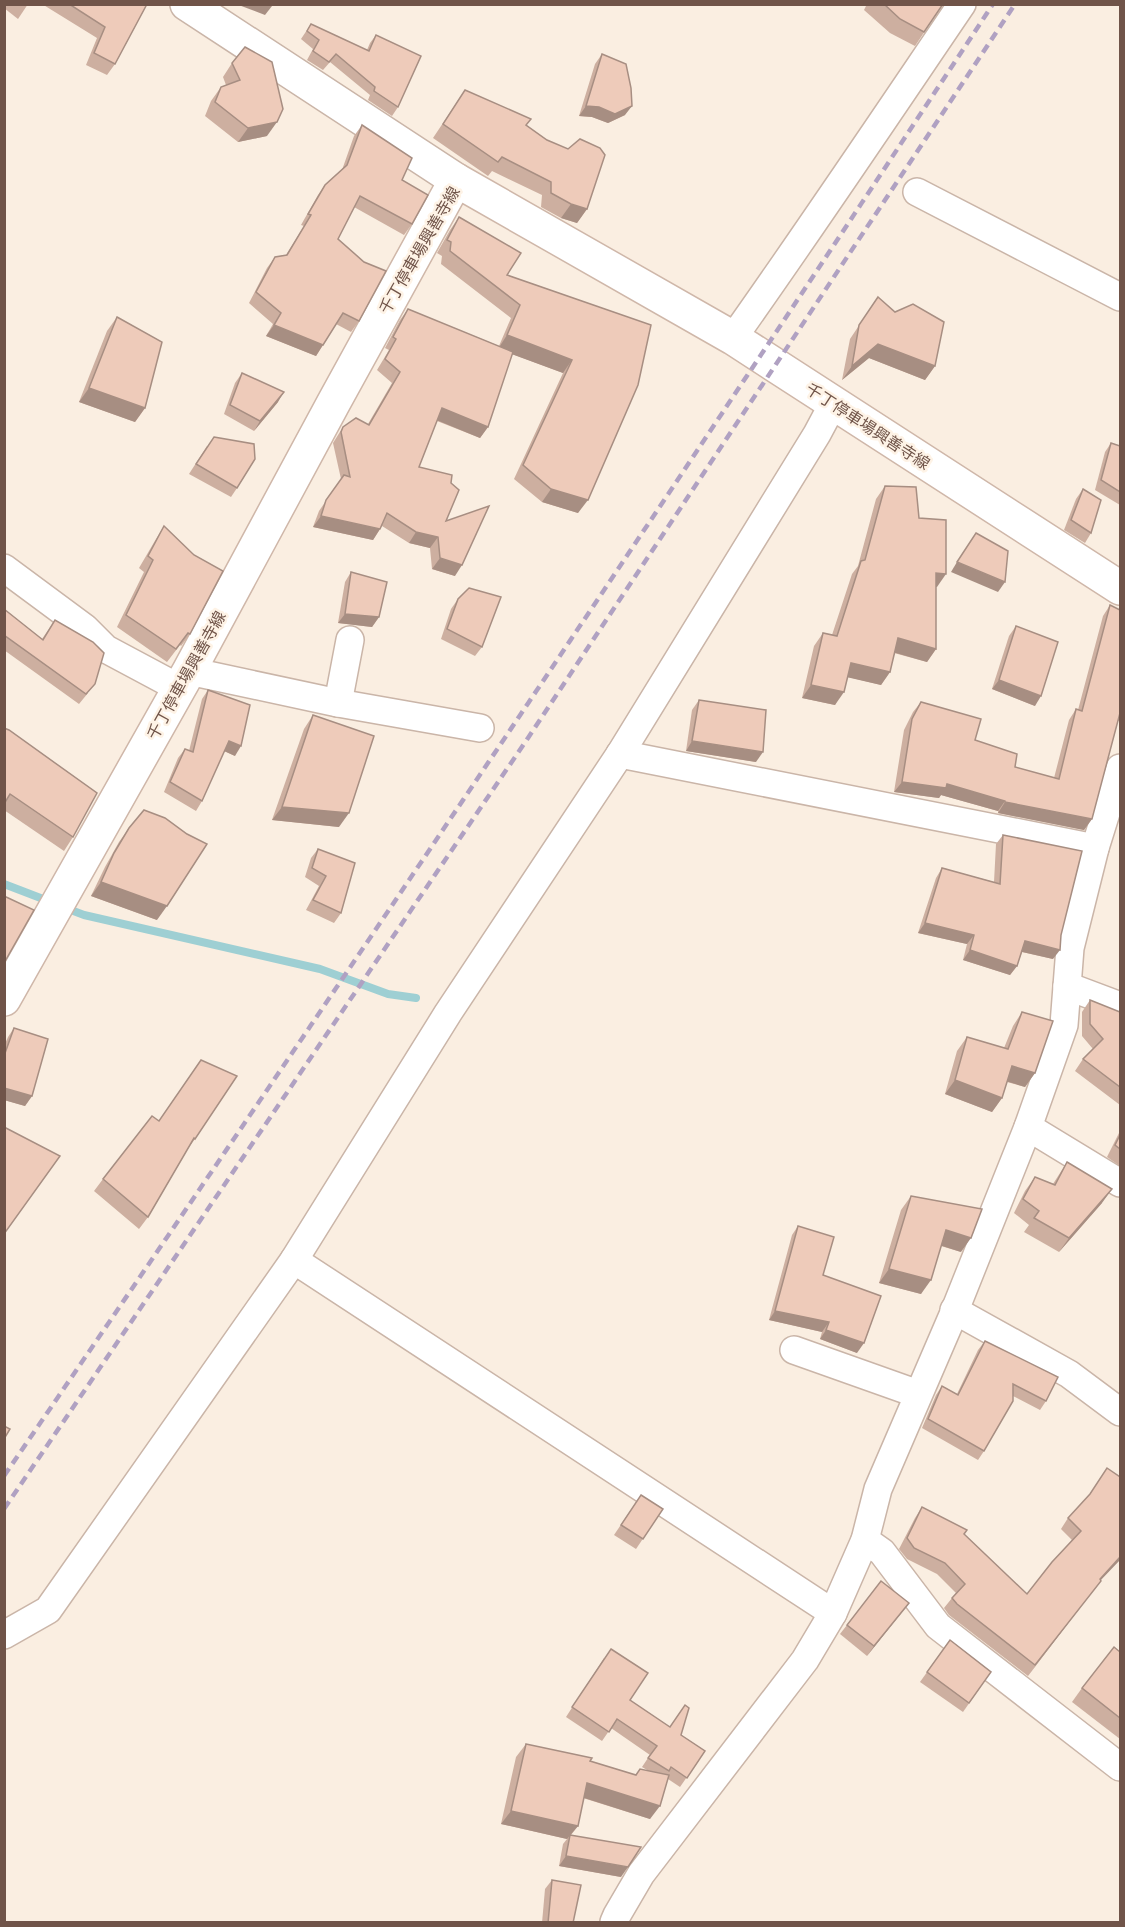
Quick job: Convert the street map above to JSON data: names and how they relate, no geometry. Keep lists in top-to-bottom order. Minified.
{"streets":{"main road":["千丁停車場興善寺線"]}}
